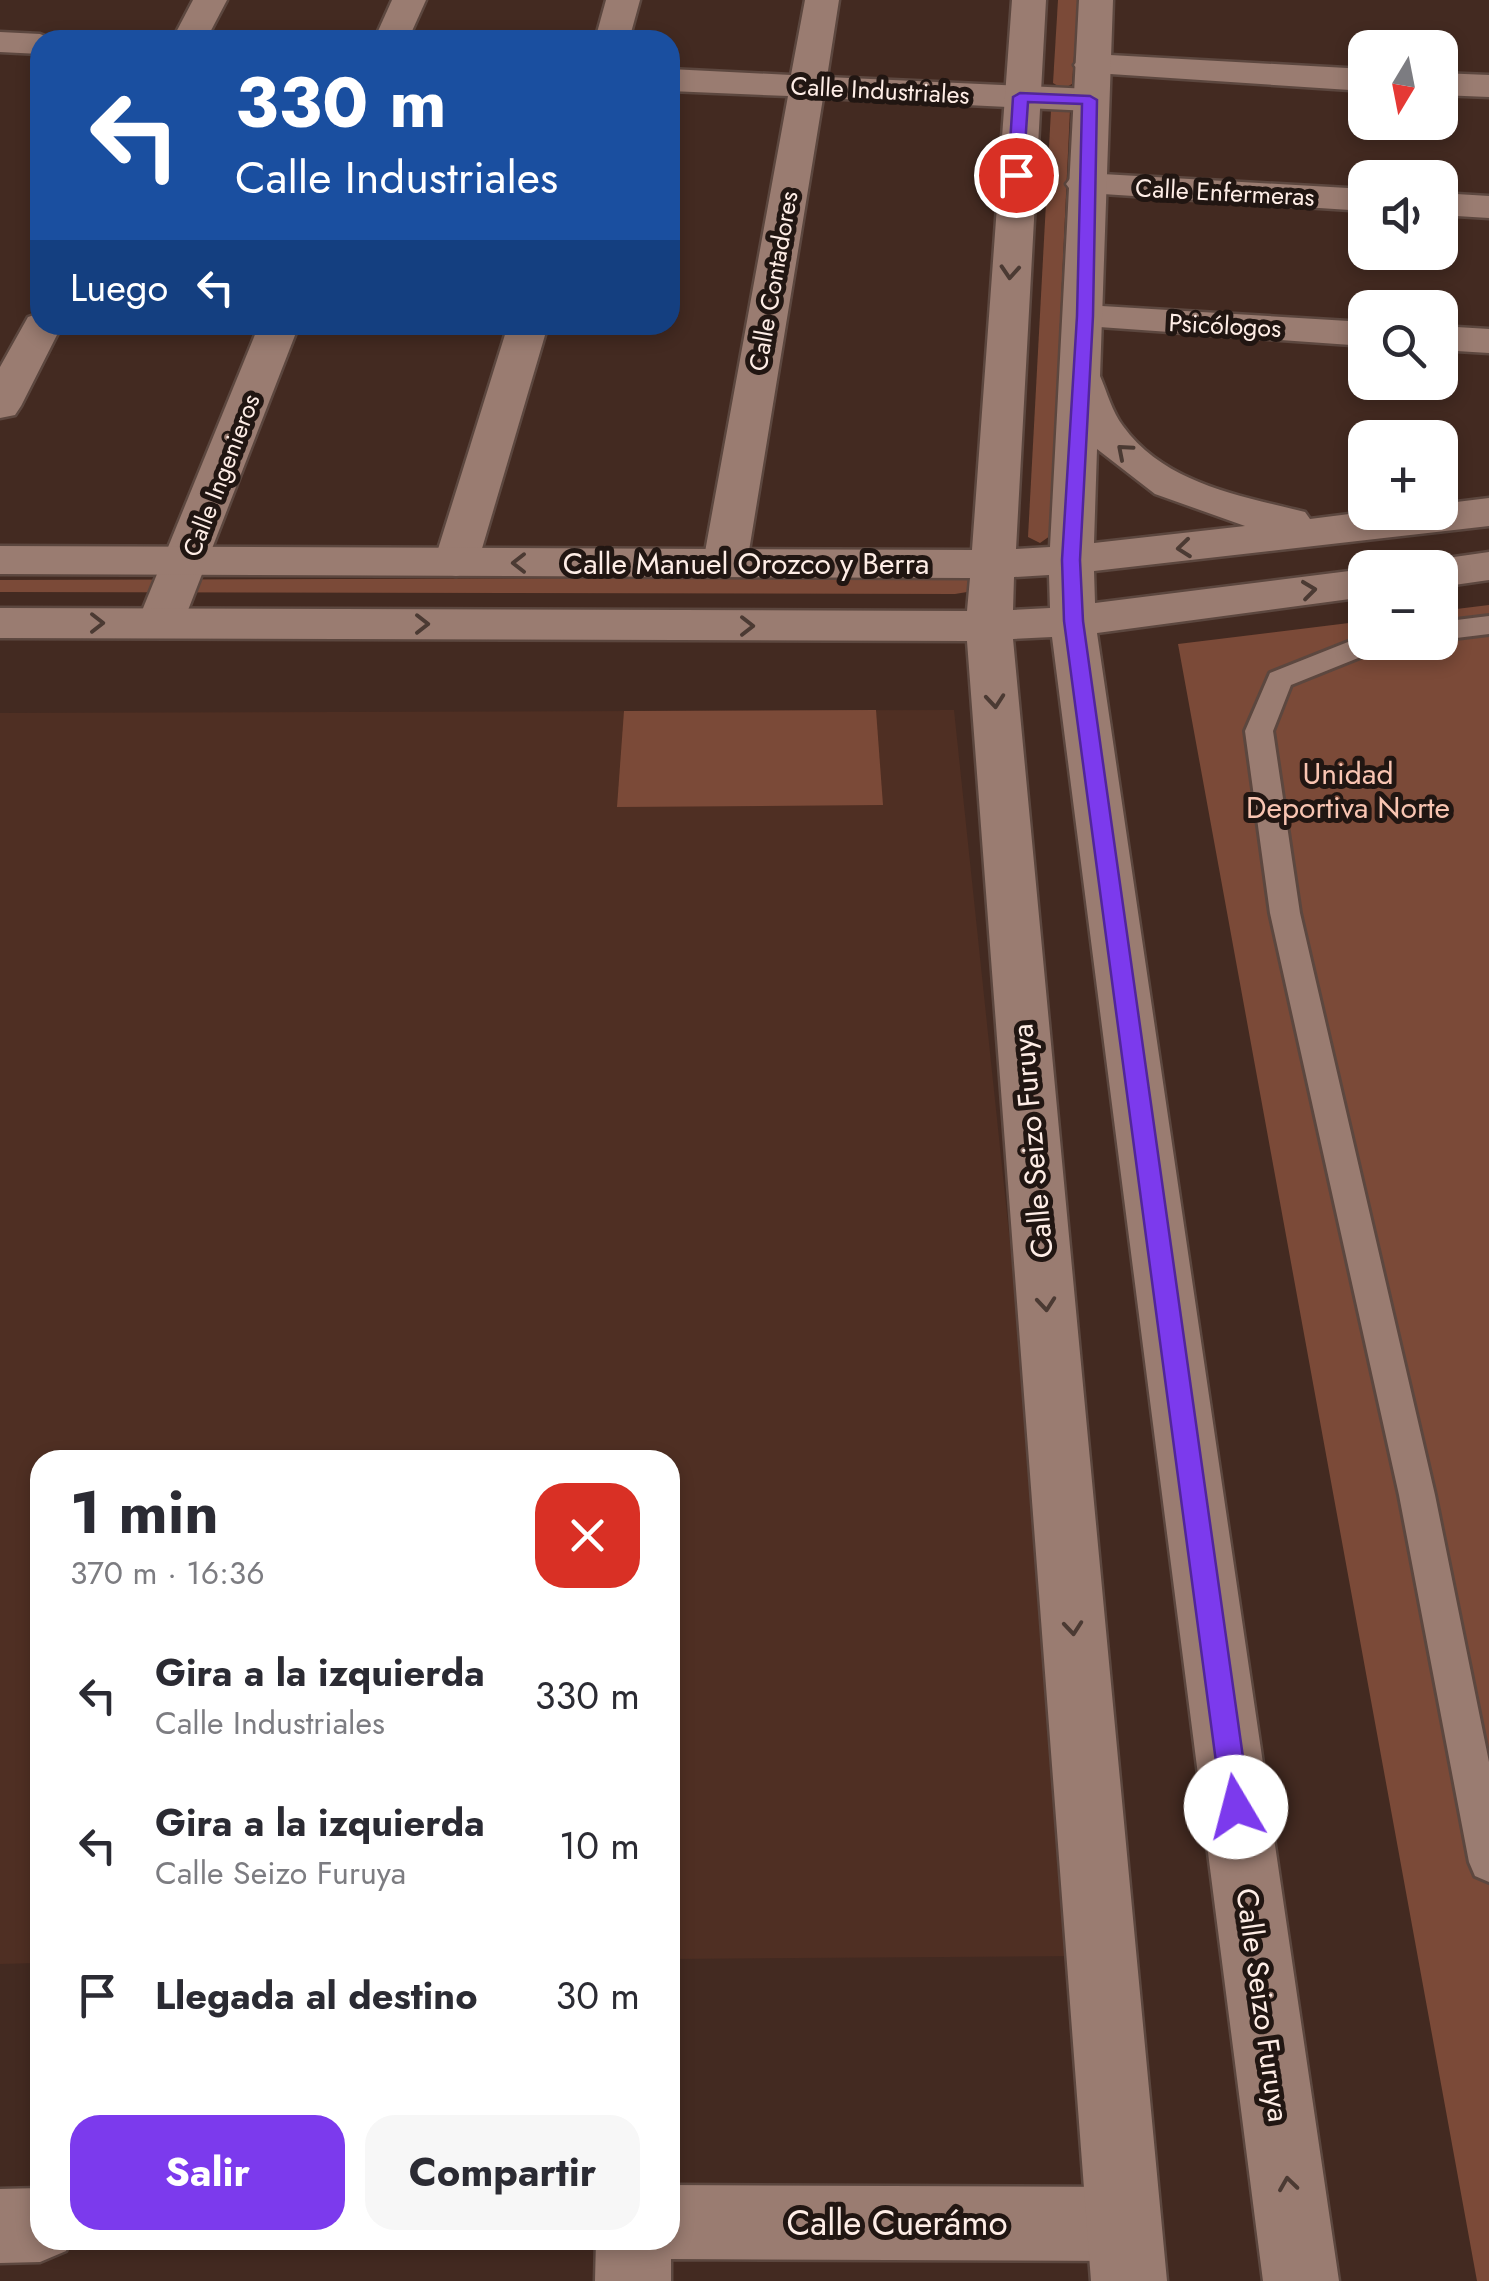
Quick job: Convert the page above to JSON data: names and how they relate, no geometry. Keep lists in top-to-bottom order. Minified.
{"streets":{"street":["Calle Industriales","Calle Enfermeras","Calle Contadores","Psicólogos","Calle Ingenieros","Calle Manuel Orozco y Berra","Calle Seizo Furuya","Calle Cuerámo"]},"crossings":[["Calle Industriales","Calle Contadores"],["Calle Industriales","Calle Seizo Furuya"],["Calle Enfermeras","Calle Seizo Furuya"],["Calle Contadores","Calle Manuel Orozco y Berra"],["Psicólogos","Calle Seizo Furuya"],["Calle Ingenieros","Calle Manuel Orozco y Berra"],["Calle Manuel Orozco y Berra","Calle Seizo Furuya"],["Calle Seizo Furuya","Calle Cuerámo"]],"parks":["Unidad Deportiva Norte"],"north":"bottom","page":{"map_buttons":["+","−"],"turn":["330 m","Calle Industriales"],"then":"Luego","heading":["1 min","370 m · 16:36"],"list":[{"name":"Gira a la izquierda","note":"Calle Industriales","value":"330 m"},{"name":"Gira a la izquierda","note":"Calle Seizo Furuya","value":"10 m"},{"name":"Llegada al destino","value":"30 m"}],"buttons":["Salir","Compartir"]}}
